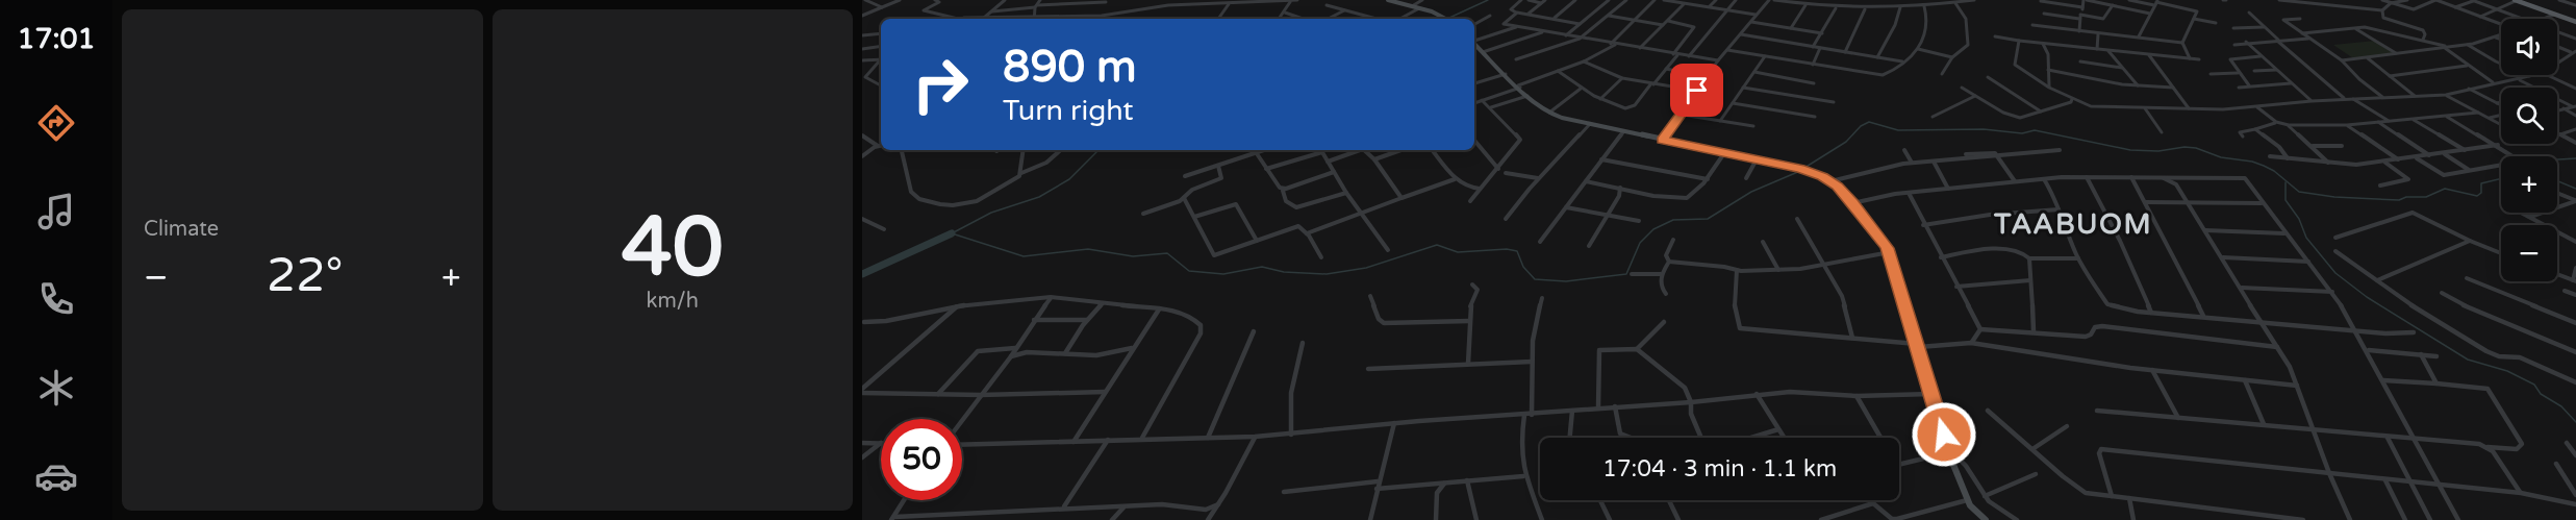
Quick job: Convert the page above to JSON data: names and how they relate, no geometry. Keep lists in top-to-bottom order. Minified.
{"districts":["TAABUOM"],"page":{"tabs":"17:01","tile":["Climate",["40","km/h"]],"map_buttons":["+","−"],"turn":["890 m","Turn right"],"heat":["−","22°","+"],"limit":"50","trip":"17:04 · 3 min · 1.1 km"}}
